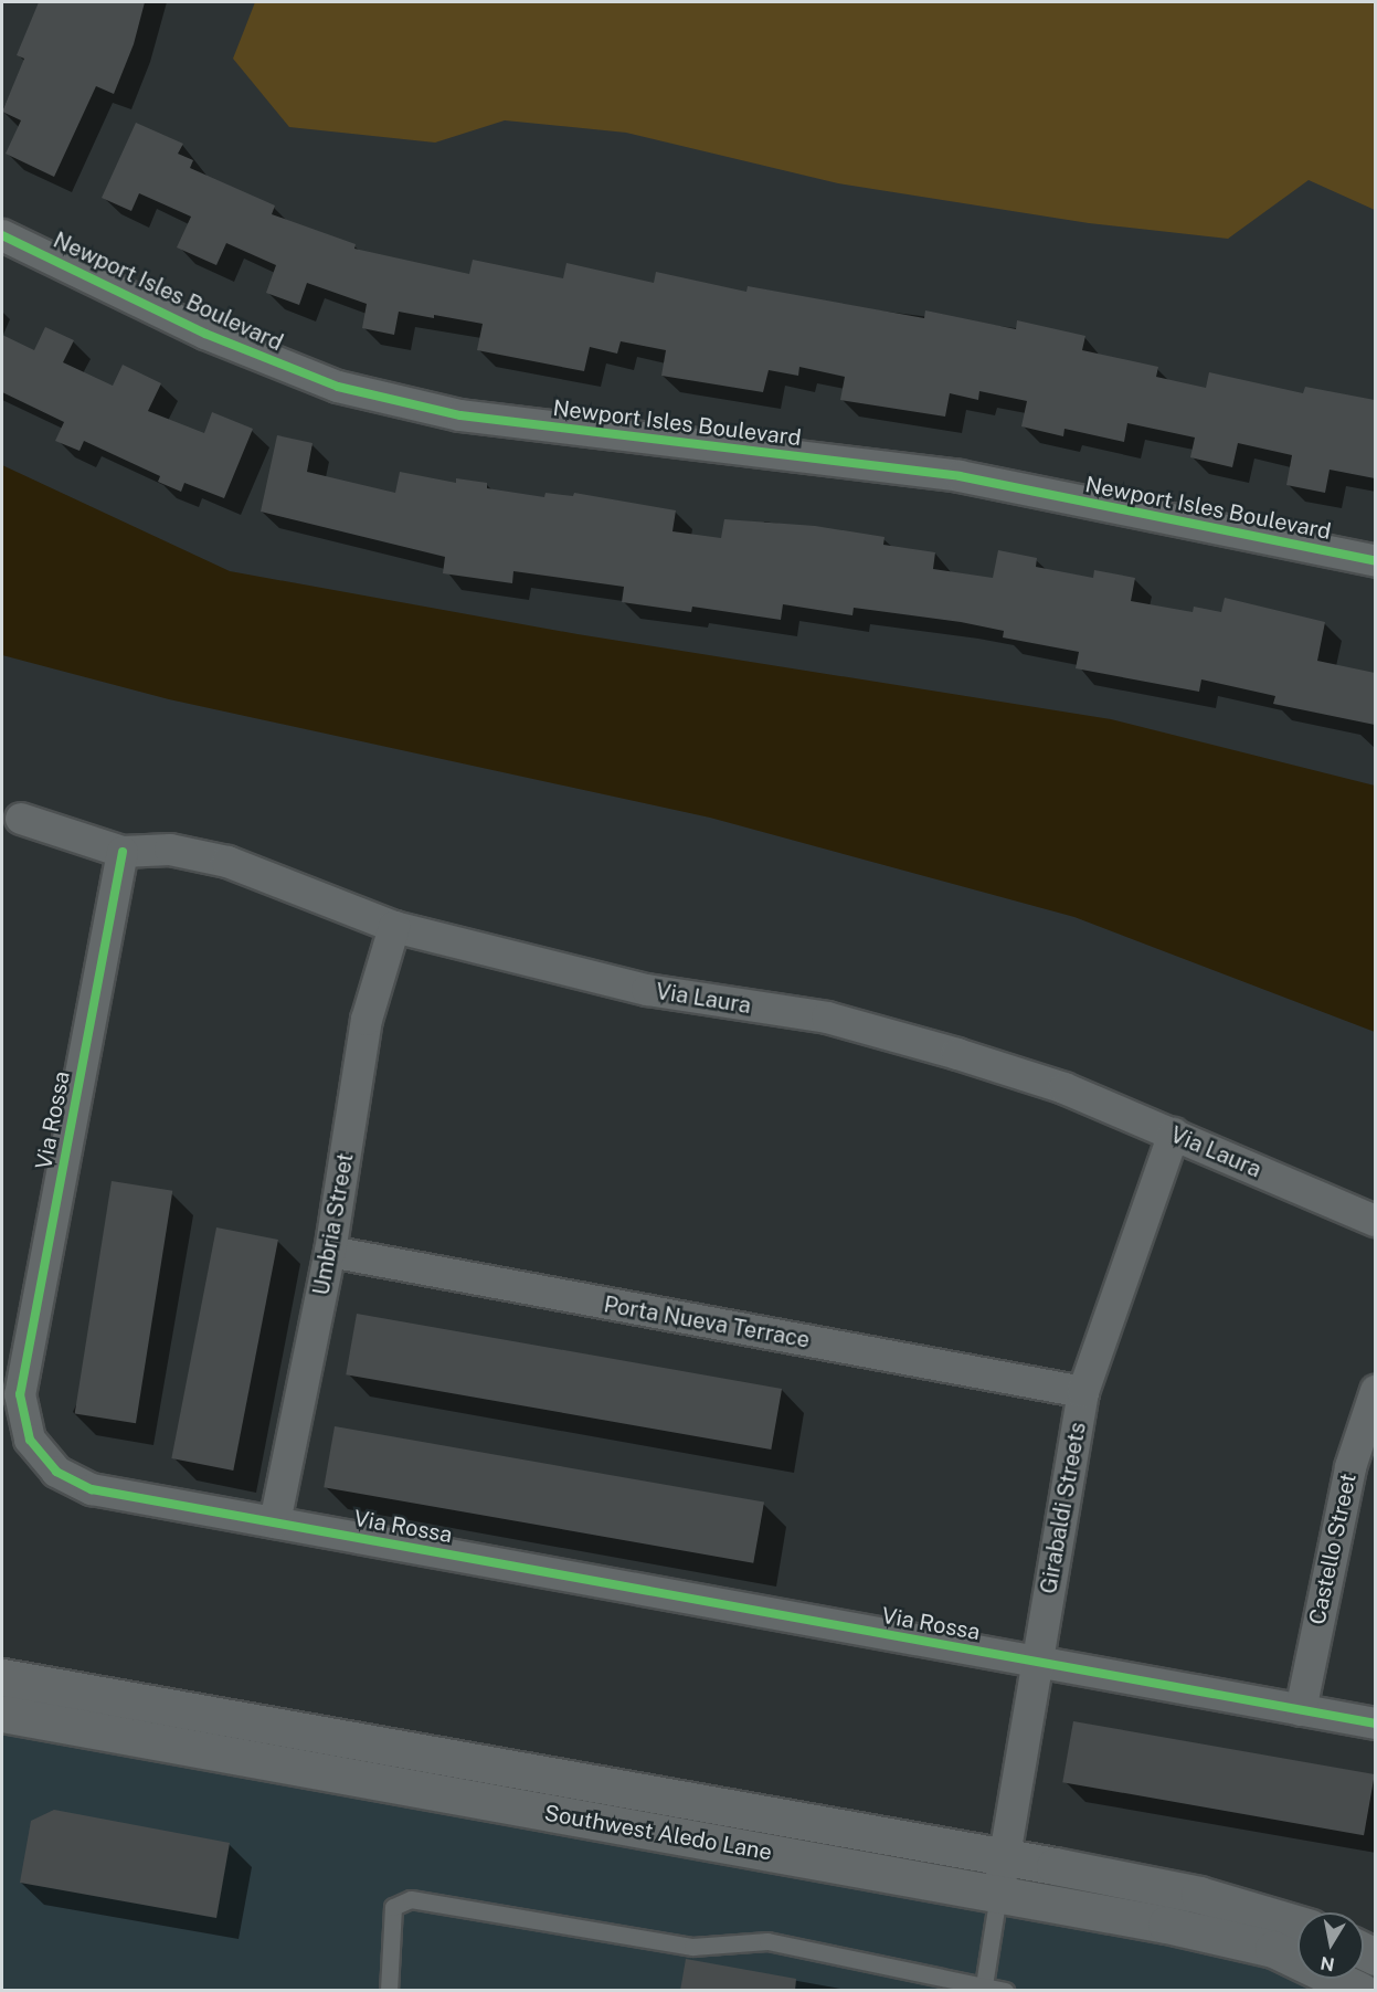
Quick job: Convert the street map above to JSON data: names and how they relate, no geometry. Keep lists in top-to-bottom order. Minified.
{"streets":{"street":["Newport Isles Boulevard","Via Laura","Via Rossa","Umbria Street","Porta Nueva Terrace","Girabaldi Streets","Castello Street","Southwest Aledo Lane"]},"crossings":[["Via Laura","Via Rossa"],["Via Laura","Umbria Street"],["Via Laura","Girabaldi Streets"],["Via Rossa","Umbria Street"],["Via Rossa","Girabaldi Streets"],["Via Rossa","Castello Street"],["Umbria Street","Porta Nueva Terrace"],["Porta Nueva Terrace","Girabaldi Streets"],["Girabaldi Streets","Southwest Aledo Lane"]],"north":"bottom"}
